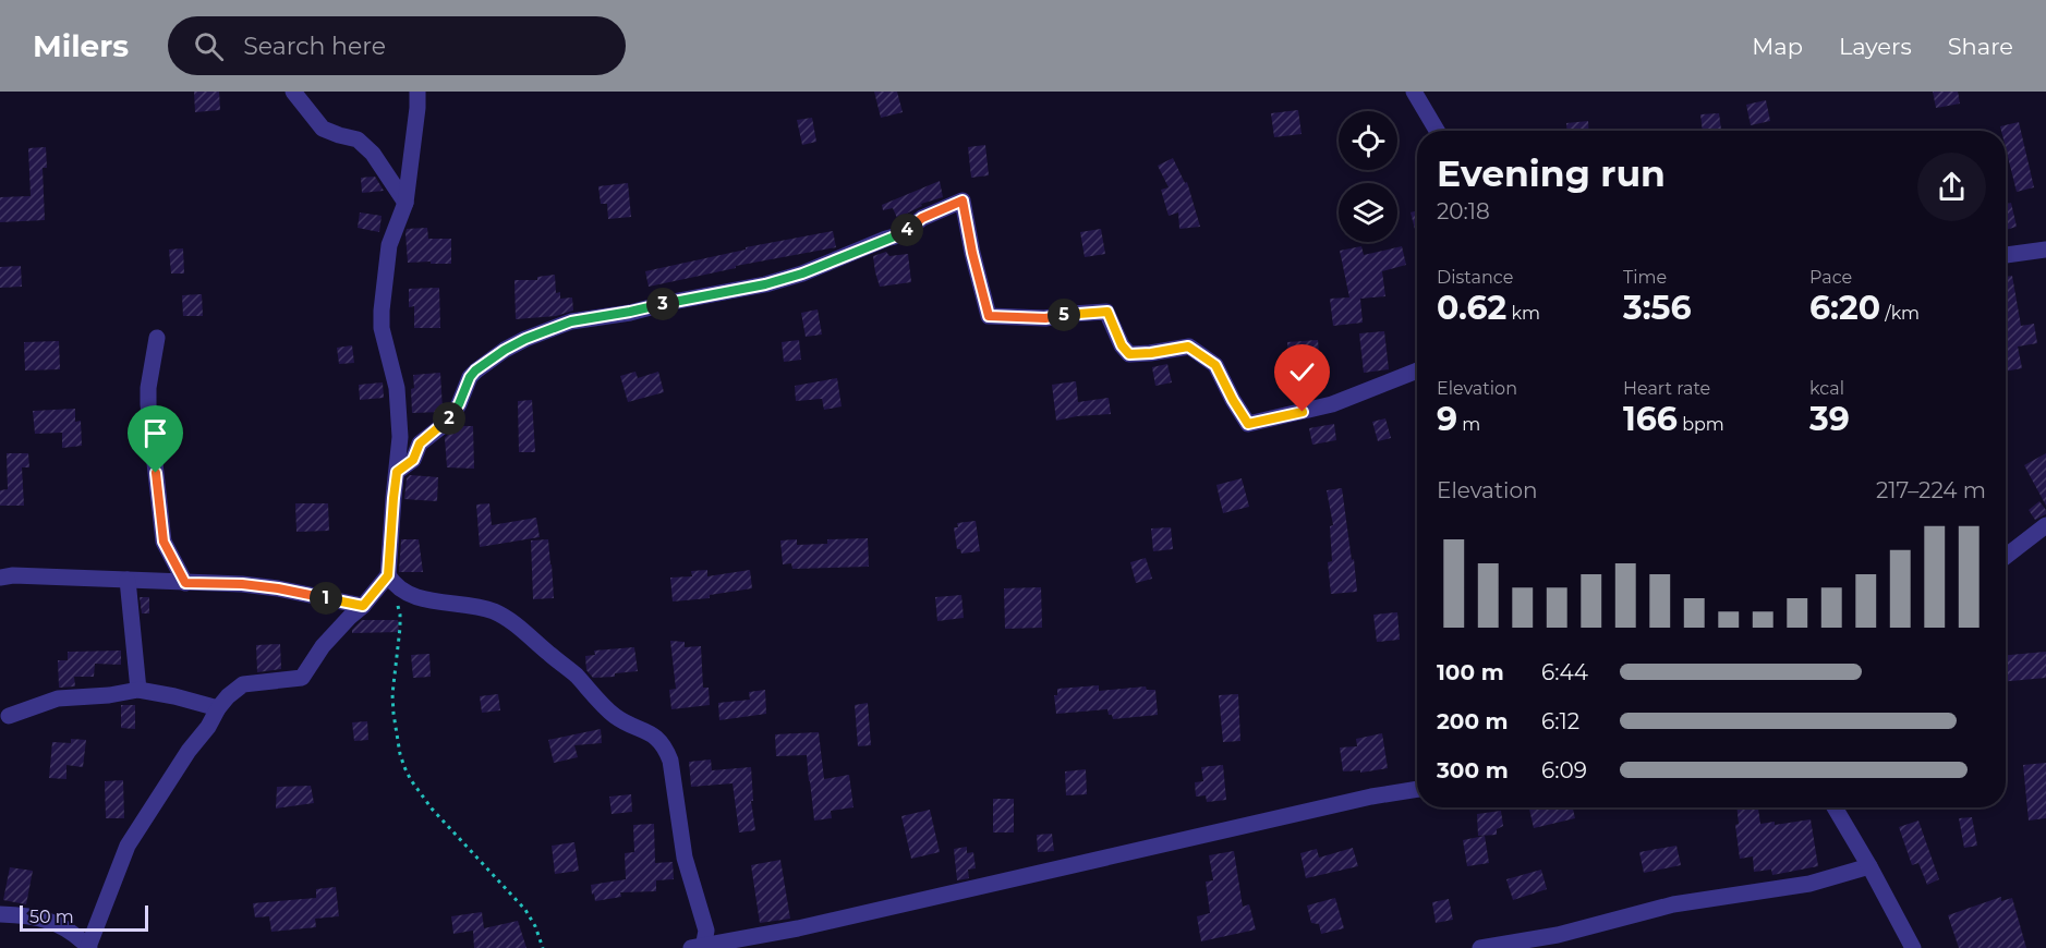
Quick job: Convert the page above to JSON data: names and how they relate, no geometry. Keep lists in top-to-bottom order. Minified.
{"scale_bar":"50 m","page":{"header":"Milers","search":"Search here","nav":["Map","Layers","Share"],"heading":["Evening run","20:18"],"pins":["4","3","5","2","1"],"stats":[["Distance","0.62 km"],["Time","3:56"],["Pace","6:20 /km"],["Elevation","9 m"],["Heart rate","166 bpm"],["kcal","39"]],"chart":["Elevation","217–224 m"],"list":[{"name":"100 m","note":"6:44"},{"name":"200 m","note":"6:12"},{"name":"300 m","note":"6:09"}],"scale":"50 m"}}
